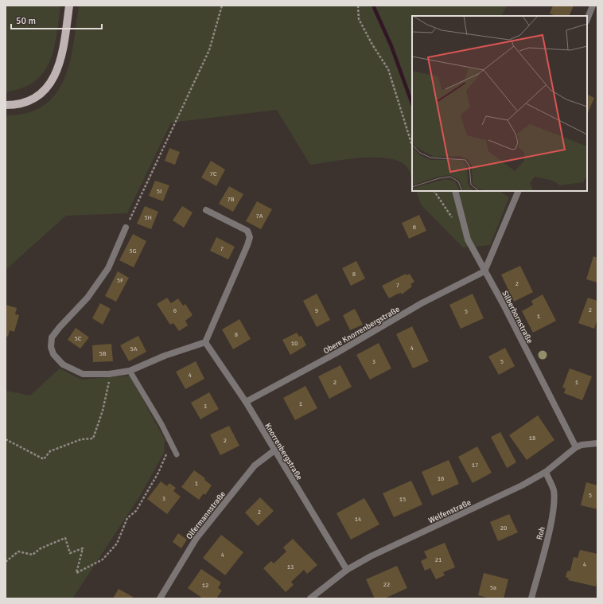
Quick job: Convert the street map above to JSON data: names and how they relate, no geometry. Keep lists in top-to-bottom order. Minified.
{"streets":{"street":["Silberbornstraße","Obere Knorrenbergstraße","Knorrenbergstraße","Welfenstraße","Olfermannstraße","Roh"]},"crossings":[["Silberbornstraße","Obere Knorrenbergstraße"],["Silberbornstraße","Welfenstraße"],["Obere Knorrenbergstraße","Knorrenbergstraße"],["Knorrenbergstraße","Welfenstraße"],["Knorrenbergstraße","Olfermannstraße"],["Welfenstraße","Roh"]],"house_numbers":["7C","5I","7B","7A","5H","6","7","5G","8","5F","2","7","2","6","9","5","1","8","5C","10","4","5A","5B","3","5","4","2","1","1","3","18","2","17","16","1","5","3","15","2","14","20","4","21","4","13","22","12","5a"],"scale_bar":"50 m"}
